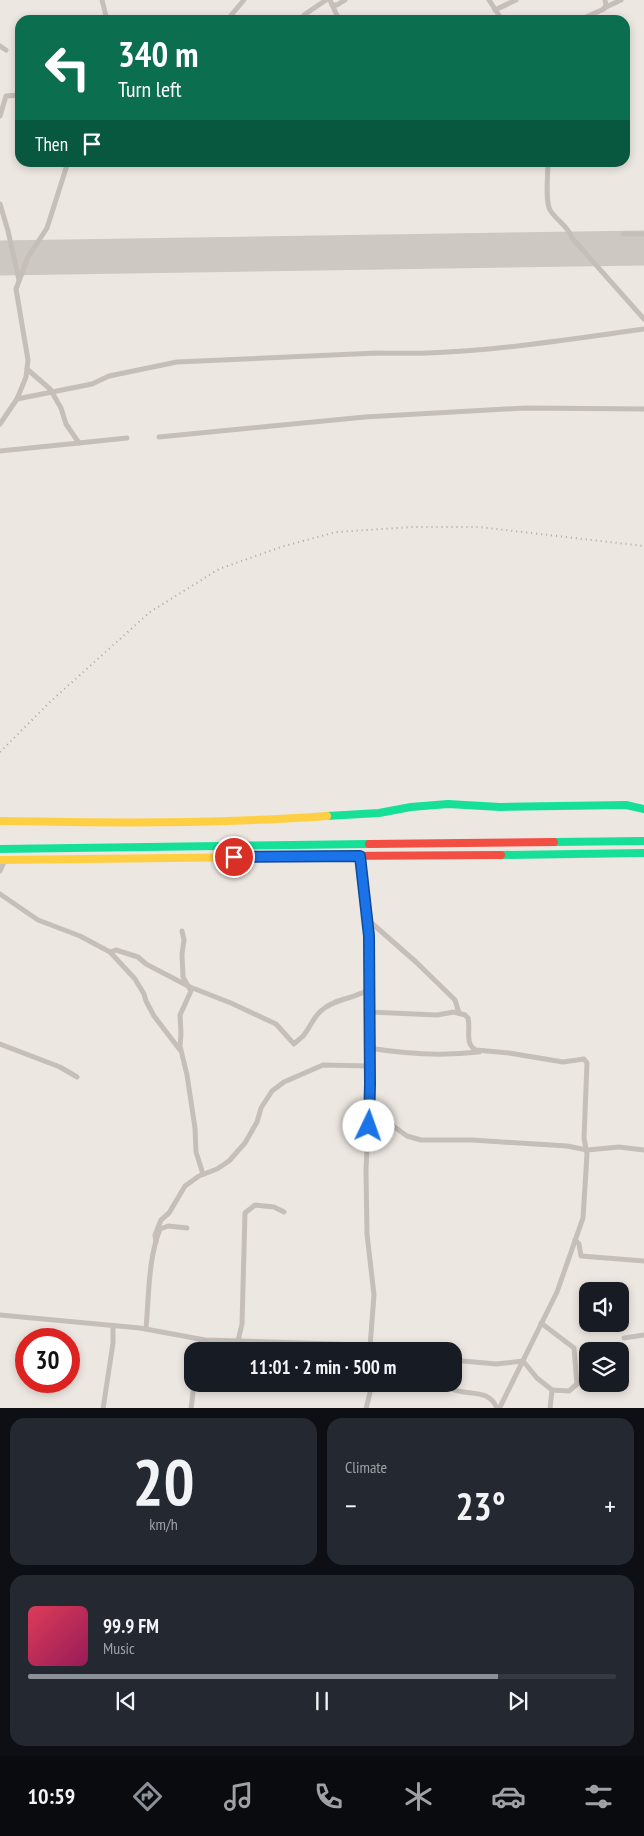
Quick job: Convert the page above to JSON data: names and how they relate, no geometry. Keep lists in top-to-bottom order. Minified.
{"page":{"turn":["340 m","Turn left"],"then":"Then","limit":"30","trip":"11:01 · 2 min · 500 m","tile":[["20","km/h"],"Climate"],"heat":["−","23°","+"],"song":["99.9 FM","Music"],"tabs":"10:59"}}
